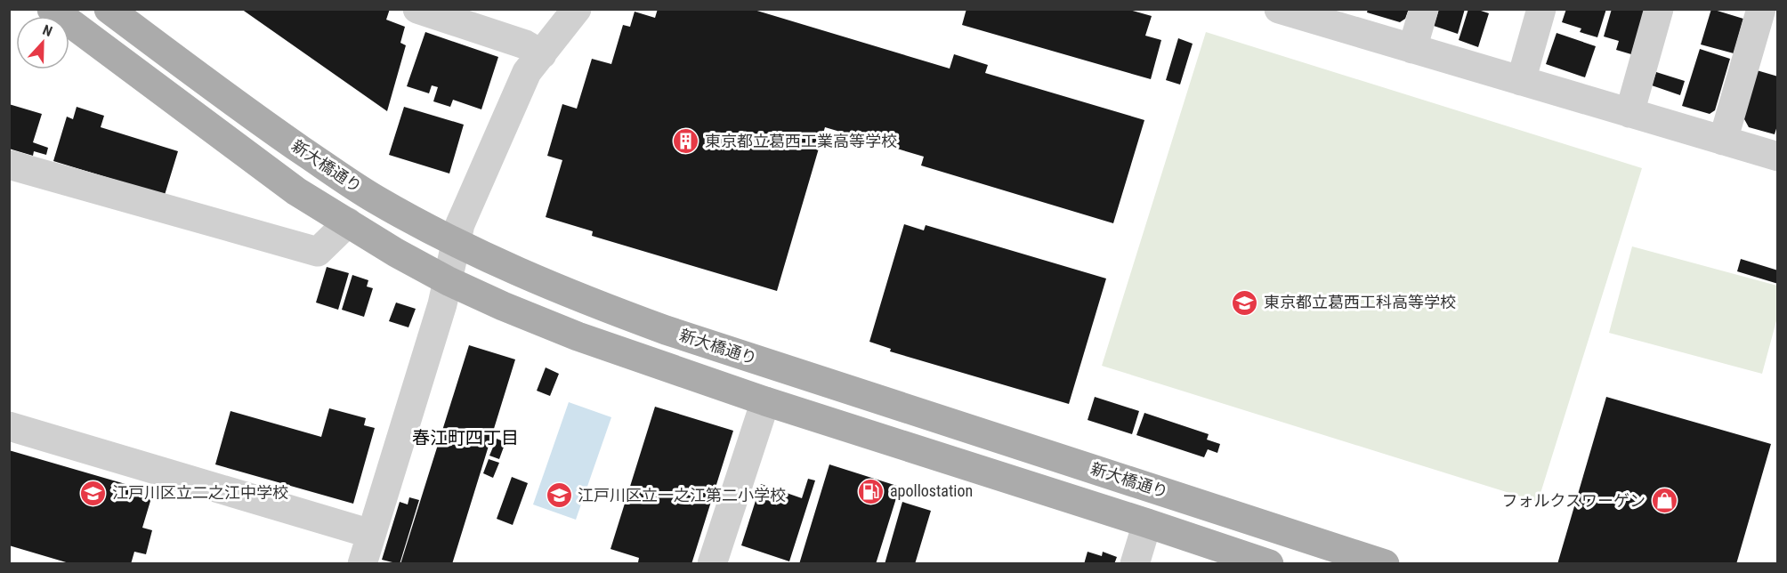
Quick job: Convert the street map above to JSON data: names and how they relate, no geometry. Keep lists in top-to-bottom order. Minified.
{"streets":{"main road":["新大橋通り"]},"districts":["春江町四丁目"],"places":{"building":["東京都立葛西工業高等学校"],"school or university":["東京都立葛西工科高等学校","江戸川区立二之江中学校","江戸川区立一之江第二小学校"],"fuel station":["apollostation"],"shop":["フォルクスワーゲン"]},"north":"top"}
